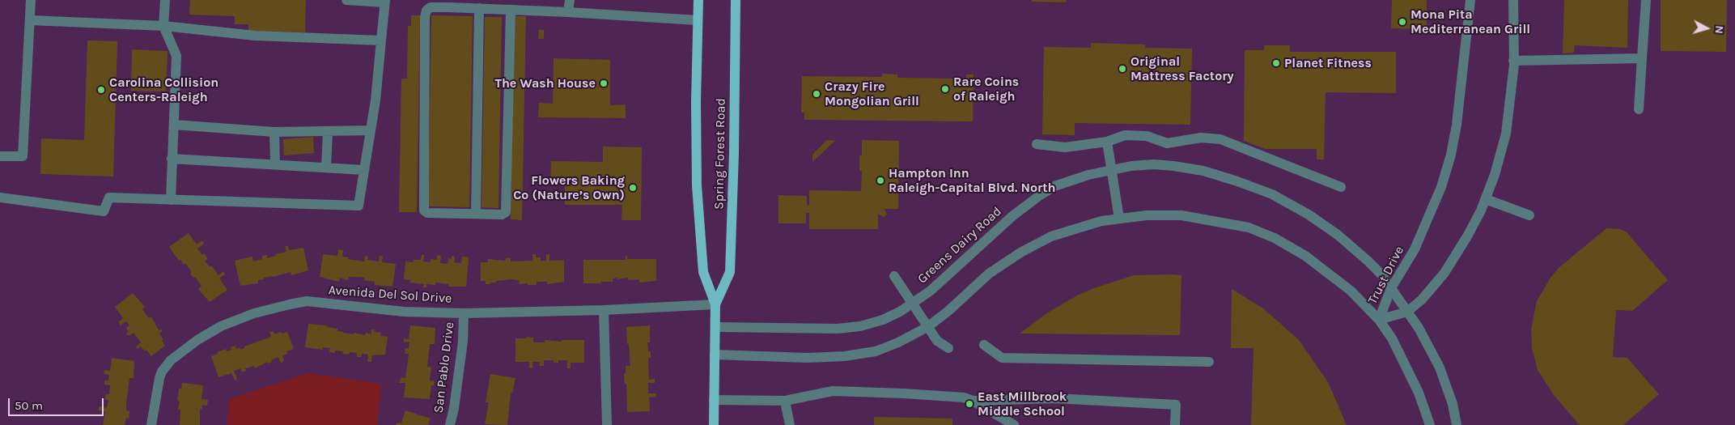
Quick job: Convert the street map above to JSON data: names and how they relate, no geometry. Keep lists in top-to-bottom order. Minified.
{"streets":{"main road":["Spring Forest Road"],"street":["Greens Dairy Road","Trust Drive","Avenida Del Sol Drive","San Pablo Drive"]},"crossings":[["Spring Forest Road","Greens Dairy Road"],["Spring Forest Road","Avenida Del Sol Drive"],["Greens Dairy Road","Trust Drive"],["Avenida Del Sol Drive","San Pablo Drive"]],"places":["Mona Pita Mediterranean Grill","Planet Fitness","Original Mattress Factory","The Wash House","Rare Coins of Raleigh","Carolina Collision Centers-Raleigh","Crazy Fire Mongolian Grill","Hampton Inn Raleigh-Capital Blvd. North","Flowers Baking Co (Nature’s Own)","East Millbrook Middle School"],"scale_bar":"50 m","north":"right"}
